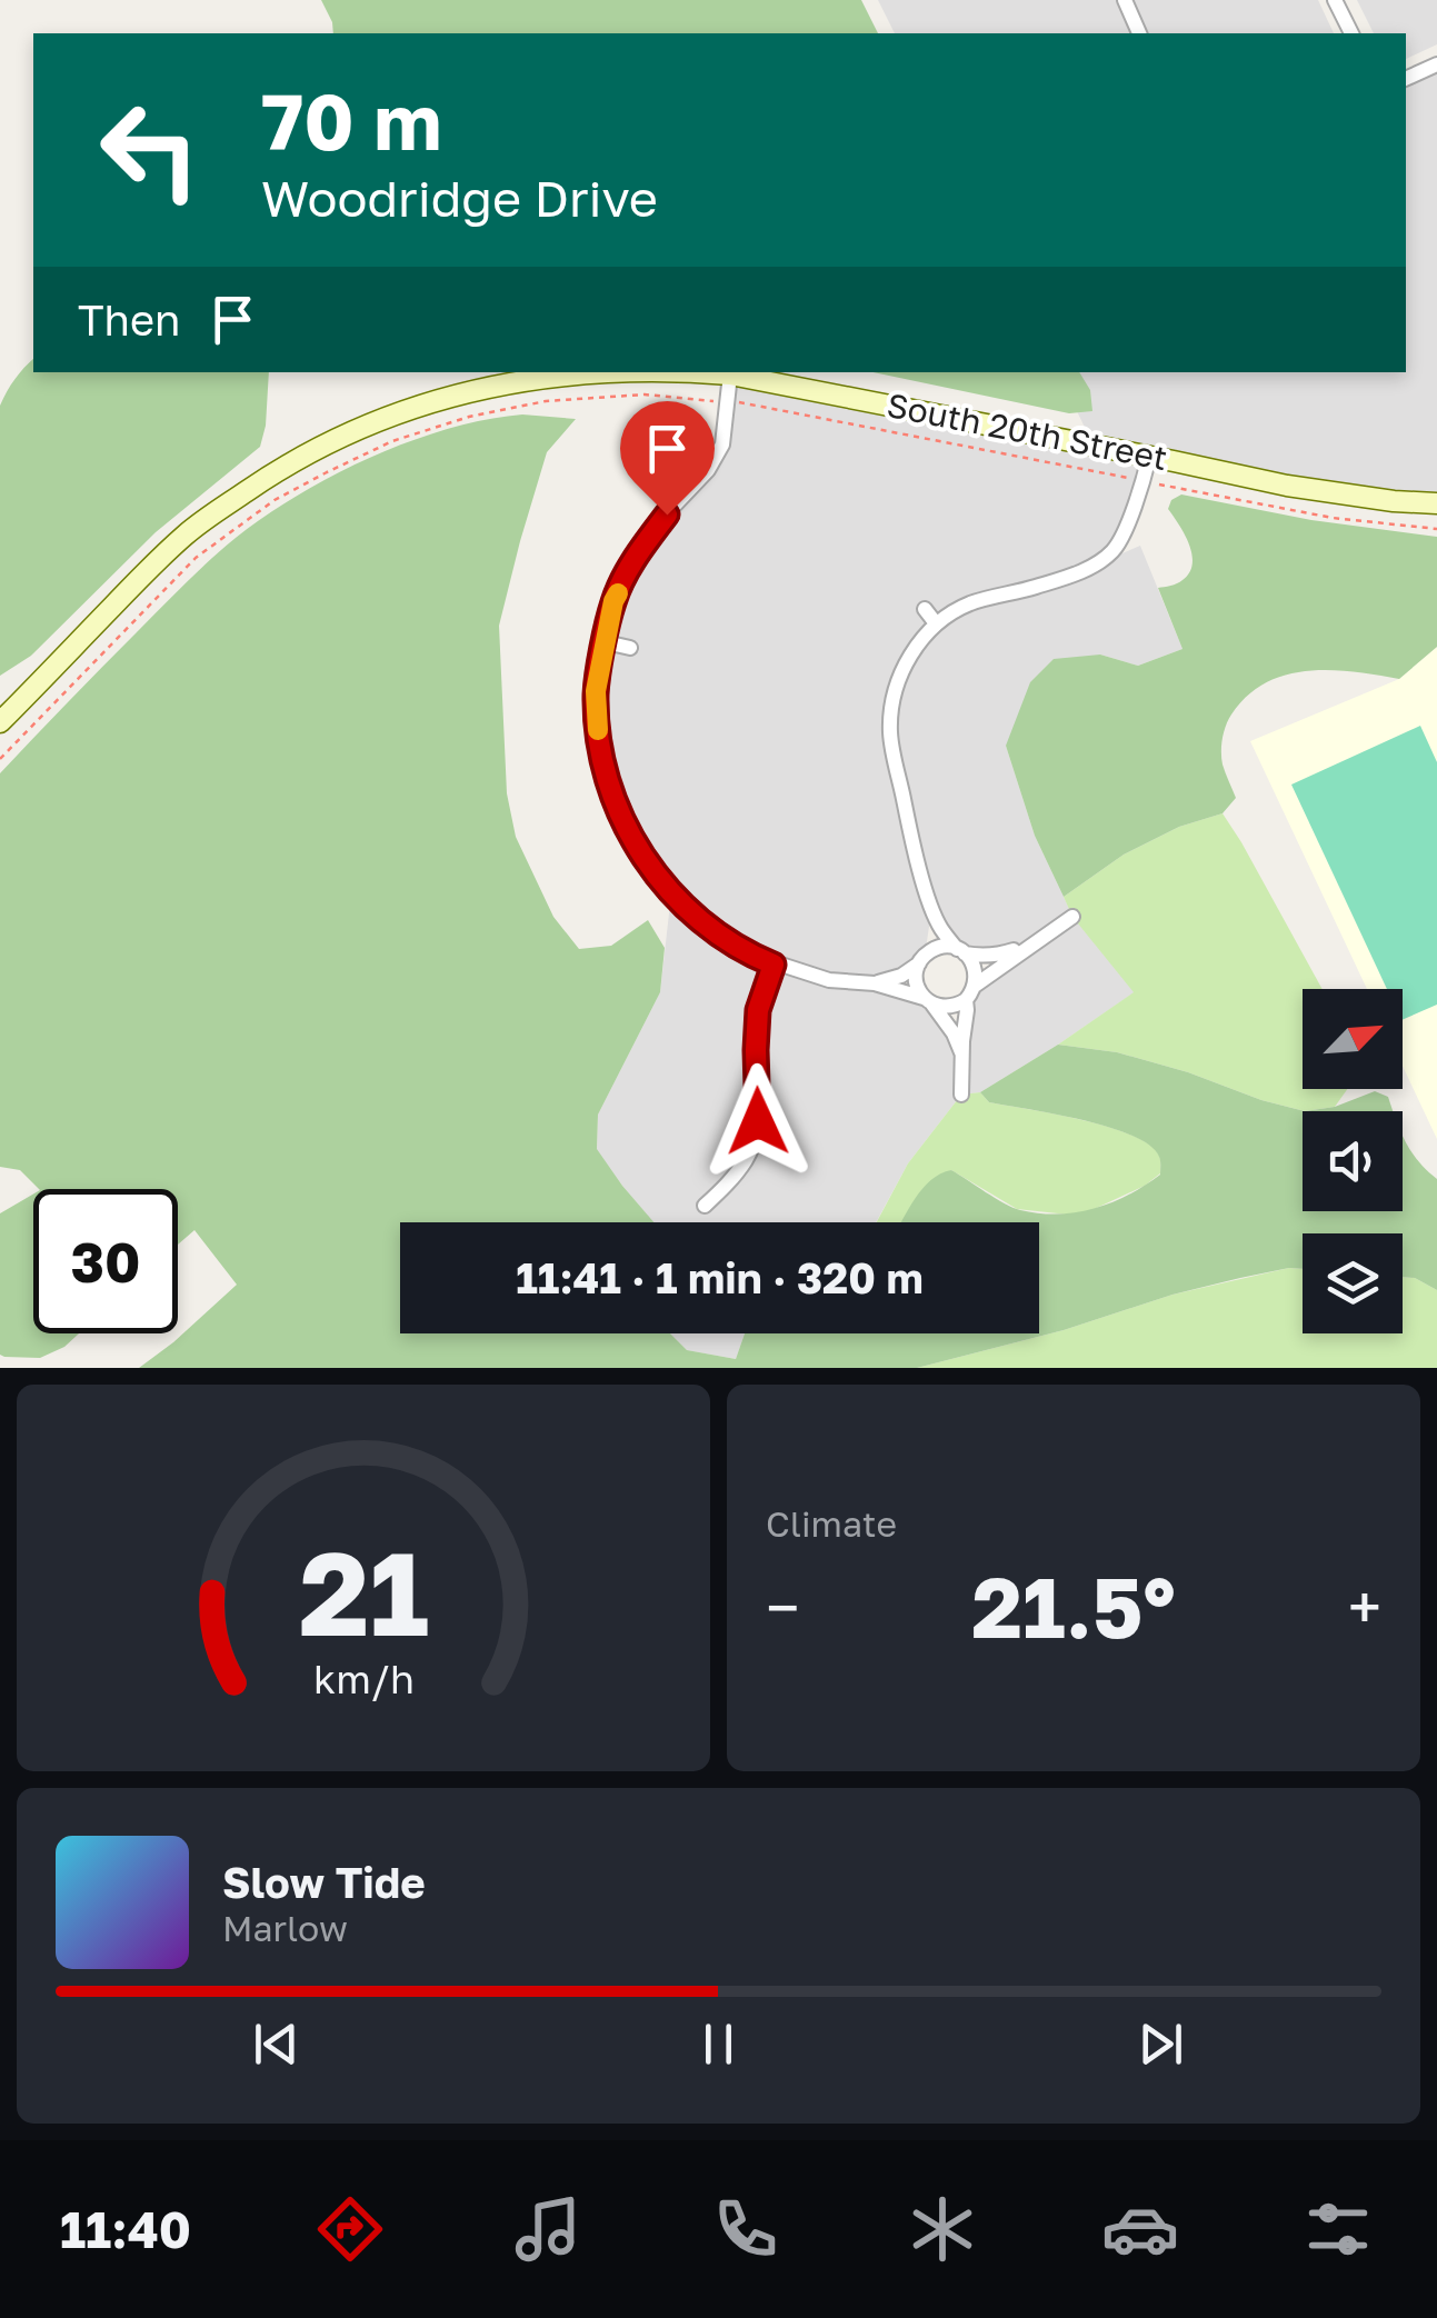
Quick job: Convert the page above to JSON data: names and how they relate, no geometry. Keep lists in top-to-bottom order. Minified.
{"streets":{"main road":["South 20th Street"]},"north":"top right","page":{"turn":["70 m","Woodridge Drive"],"then":"Then","limit":"30","trip":"11:41 · 1 min · 320 m","tile":"Climate","heat":["−","21.5°","+"],"song":["Slow Tide","Marlow"],"tabs":"11:40","gauge":["21","km/h"]}}
